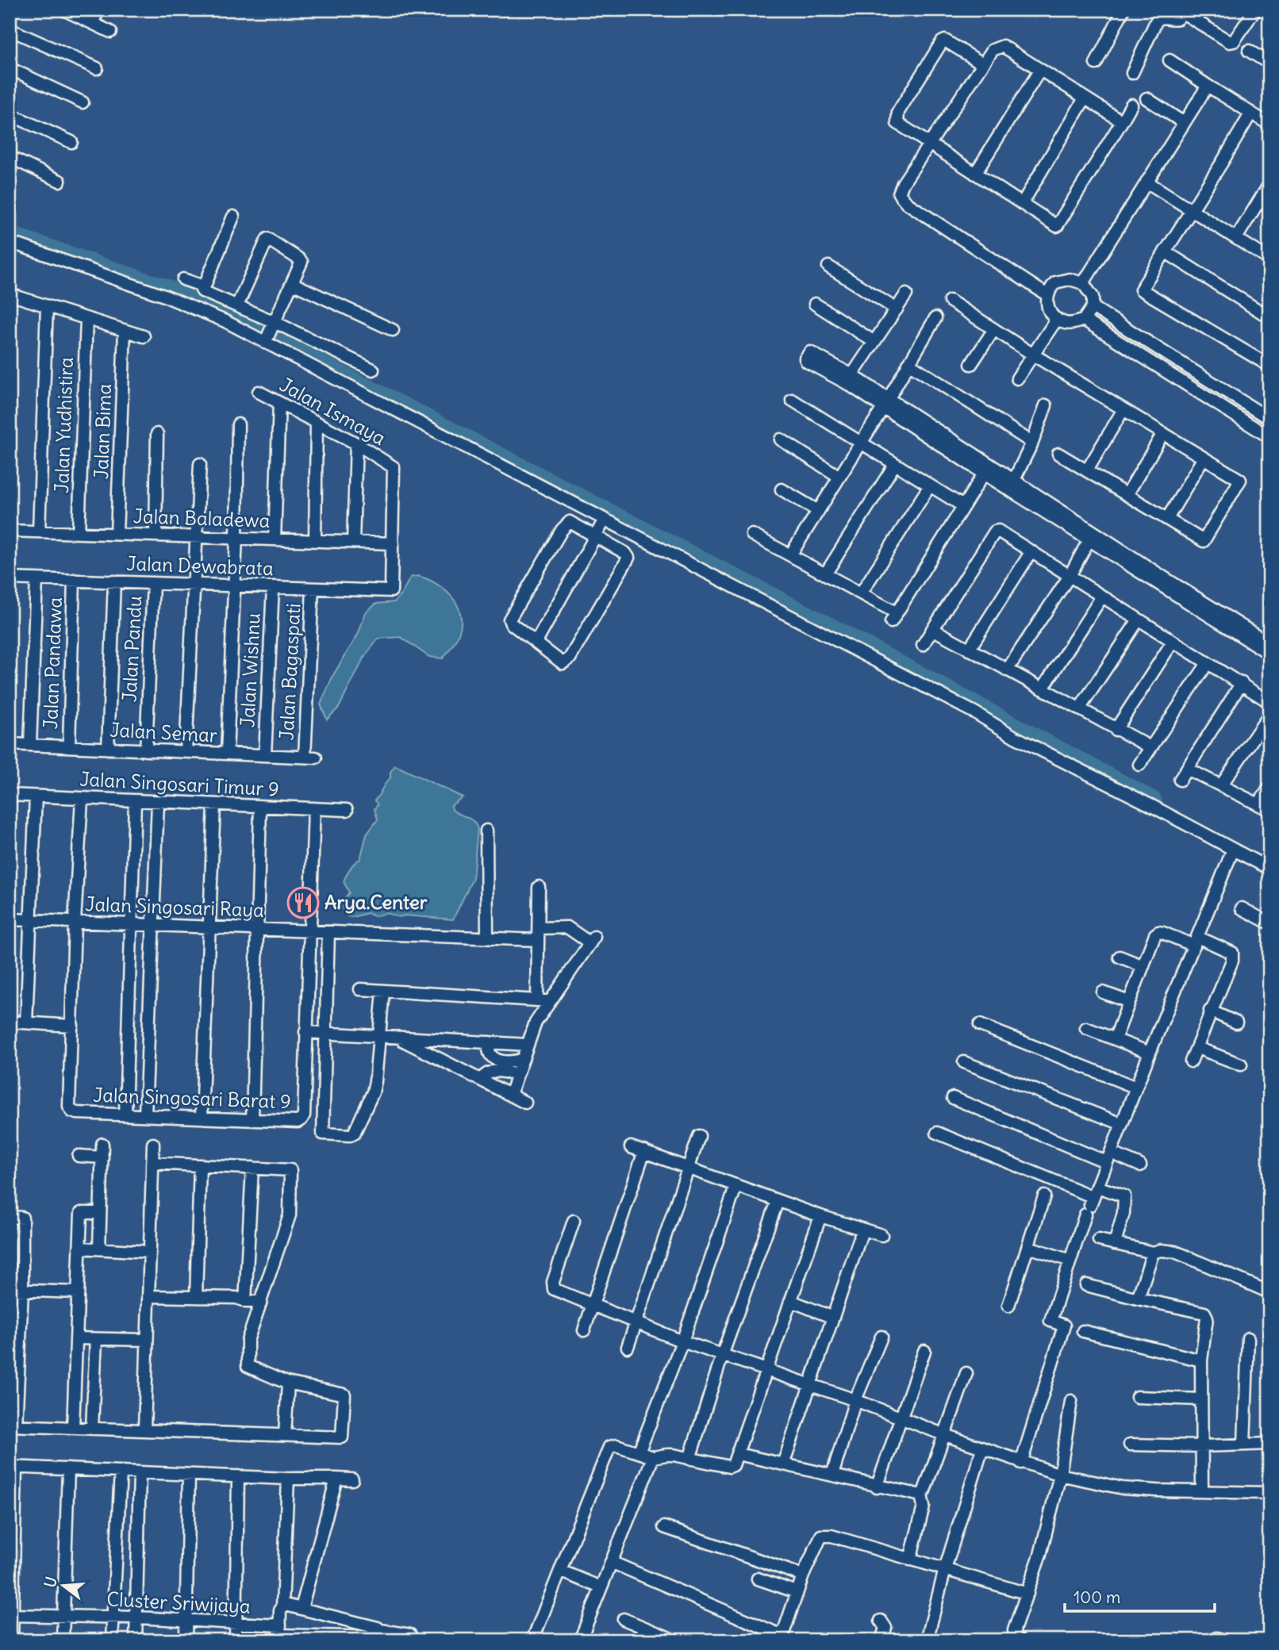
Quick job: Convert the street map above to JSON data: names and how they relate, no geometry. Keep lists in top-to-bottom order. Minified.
{"streets":{"street":["Jalan Ismaya","Jalan Yudhistira","Jalan Bima","Jalan Baladewa","Jalan Dewabrata","Jalan Pandu","Jalan Pandawa","Jalan Wishnu","Jalan Bagaspati","Jalan Semar","Jalan Singosari Timur 9","Jalan Singosari Raya","Jalan Singosari Barat 9","Cluster Sriwijaya"]},"crossings":[["Jalan Ismaya","Jalan Baladewa"],["Jalan Ismaya","Jalan Dewabrata"],["Jalan Yudhistira","Jalan Baladewa"],["Jalan Bima","Jalan Baladewa"],["Jalan Dewabrata","Jalan Pandu"],["Jalan Dewabrata","Jalan Pandawa"],["Jalan Dewabrata","Jalan Wishnu"],["Jalan Dewabrata","Jalan Bagaspati"],["Jalan Pandu","Jalan Semar"],["Jalan Pandawa","Jalan Semar"],["Jalan Wishnu","Jalan Semar"],["Jalan Bagaspati","Jalan Semar"]],"places":{"restaurant":["Arya.Center"]},"scale_bar":"100 m","north":"left"}
